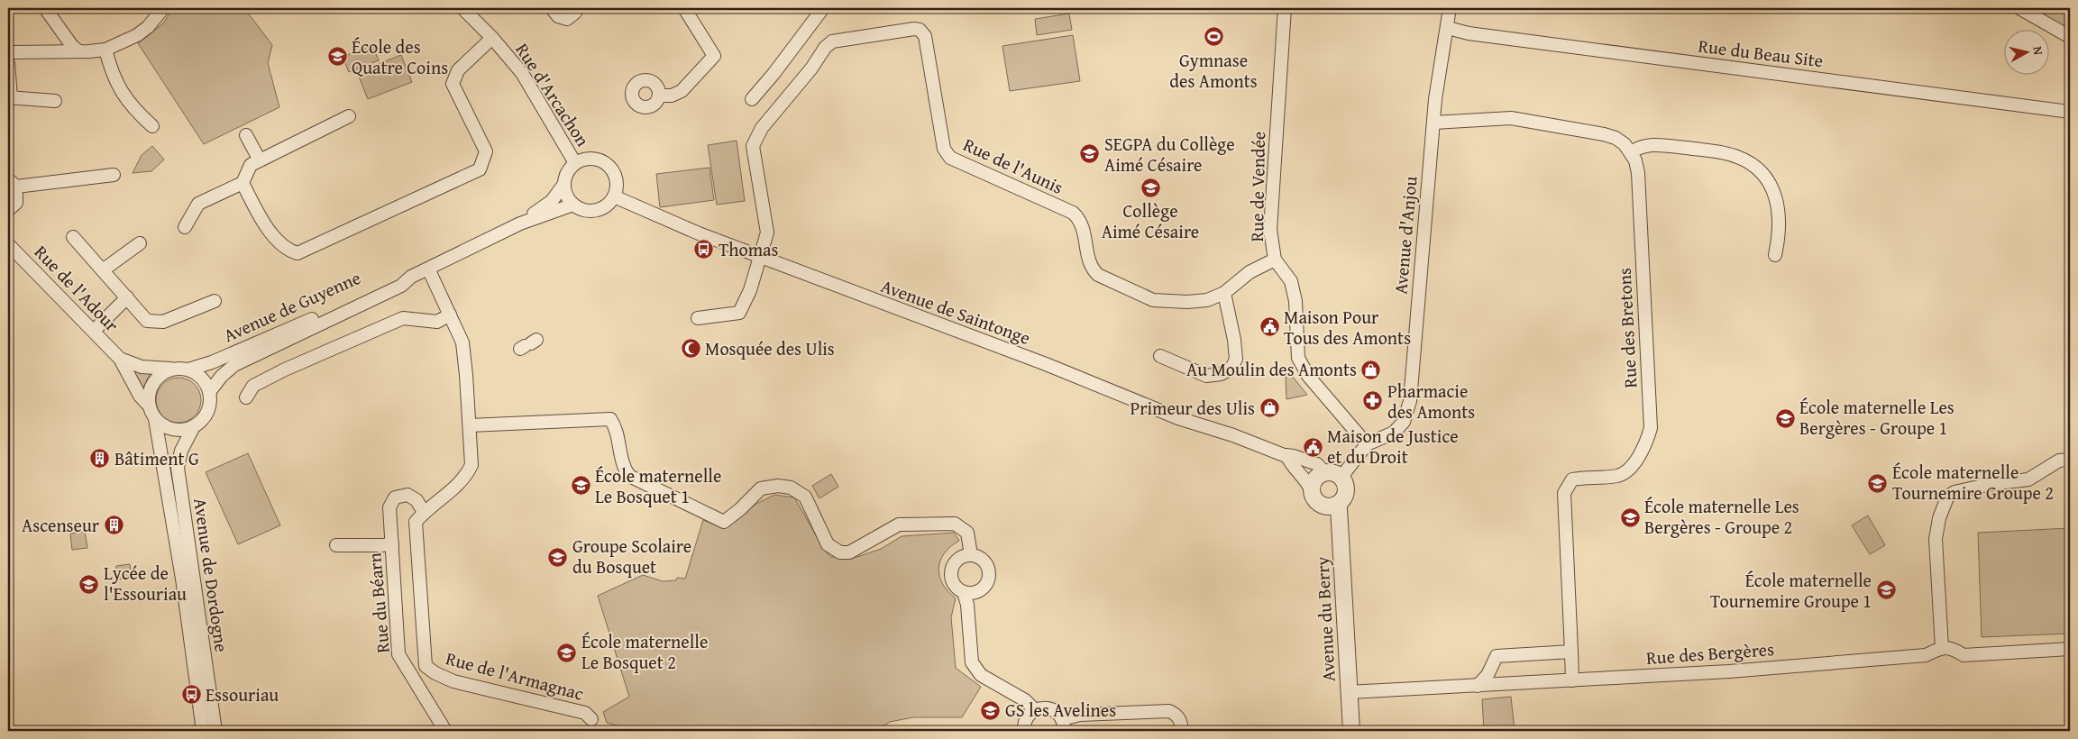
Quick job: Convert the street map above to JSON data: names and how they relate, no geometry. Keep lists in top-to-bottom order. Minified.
{"streets":{"street":["Rue du Beau Site","Rue d'Arcachon","Rue de l'Aunis","Rue de Vendée","Avenue d'Anjou","Rue de l'Adour","Avenue de Guyenne","Avenue de Saintonge","Rue des Bretons","Avenue de Dordogne","Rue du Béarn","Avenue du Berry","Rue des Bergères","Rue de l'Armagnac"]},"crossings":[["Rue du Beau Site","Avenue d'Anjou"],["Rue d'Arcachon","Avenue de Guyenne"],["Rue d'Arcachon","Avenue de Saintonge"],["Rue de l'Aunis","Rue de Vendée"],["Rue de l'Aunis","Avenue de Saintonge"],["Rue de Vendée","Avenue d'Anjou"],["Avenue d'Anjou","Avenue de Saintonge"],["Avenue d'Anjou","Rue des Bretons"],["Avenue d'Anjou","Avenue du Berry"],["Rue de l'Adour","Avenue de Guyenne"],["Rue de l'Adour","Avenue de Dordogne"],["Avenue de Guyenne","Avenue de Saintonge"],["Avenue de Guyenne","Avenue de Dordogne"],["Avenue de Saintonge","Avenue du Berry"],["Rue du Béarn","Rue de l'Armagnac"],["Avenue du Berry","Rue des Bergères"]],"places":{"sports":["Gymnase des Amonts"],"school or university":["École des Quatre Coins","SEGPA du Collège Aimé Césaire","Collège Aimé Césaire","École maternelle Les Bergères - Groupe 1","École maternelle Tournemire Groupe 2","École maternelle Le Bosquet 1","École maternelle Les Bergères - Groupe 2","Groupe Scolaire du Bosquet","Lycée de l'Essouriau","École maternelle Tournemire Groupe 1","École maternelle Le Bosquet 2","GS les Avelines"],"bus stop":["Thomas","Essouriau"],"public building":["Maison Pour Tous des Amonts","Maison de Justice et du Droit"],"mosque":["Mosquée des Ulis"],"shop":["Au Moulin des Amonts","Primeur des Ulis"],"pharmacy":["Pharmacie des Amonts"],"building":["Bâtiment G","Ascenseur"]},"north":"right"}
